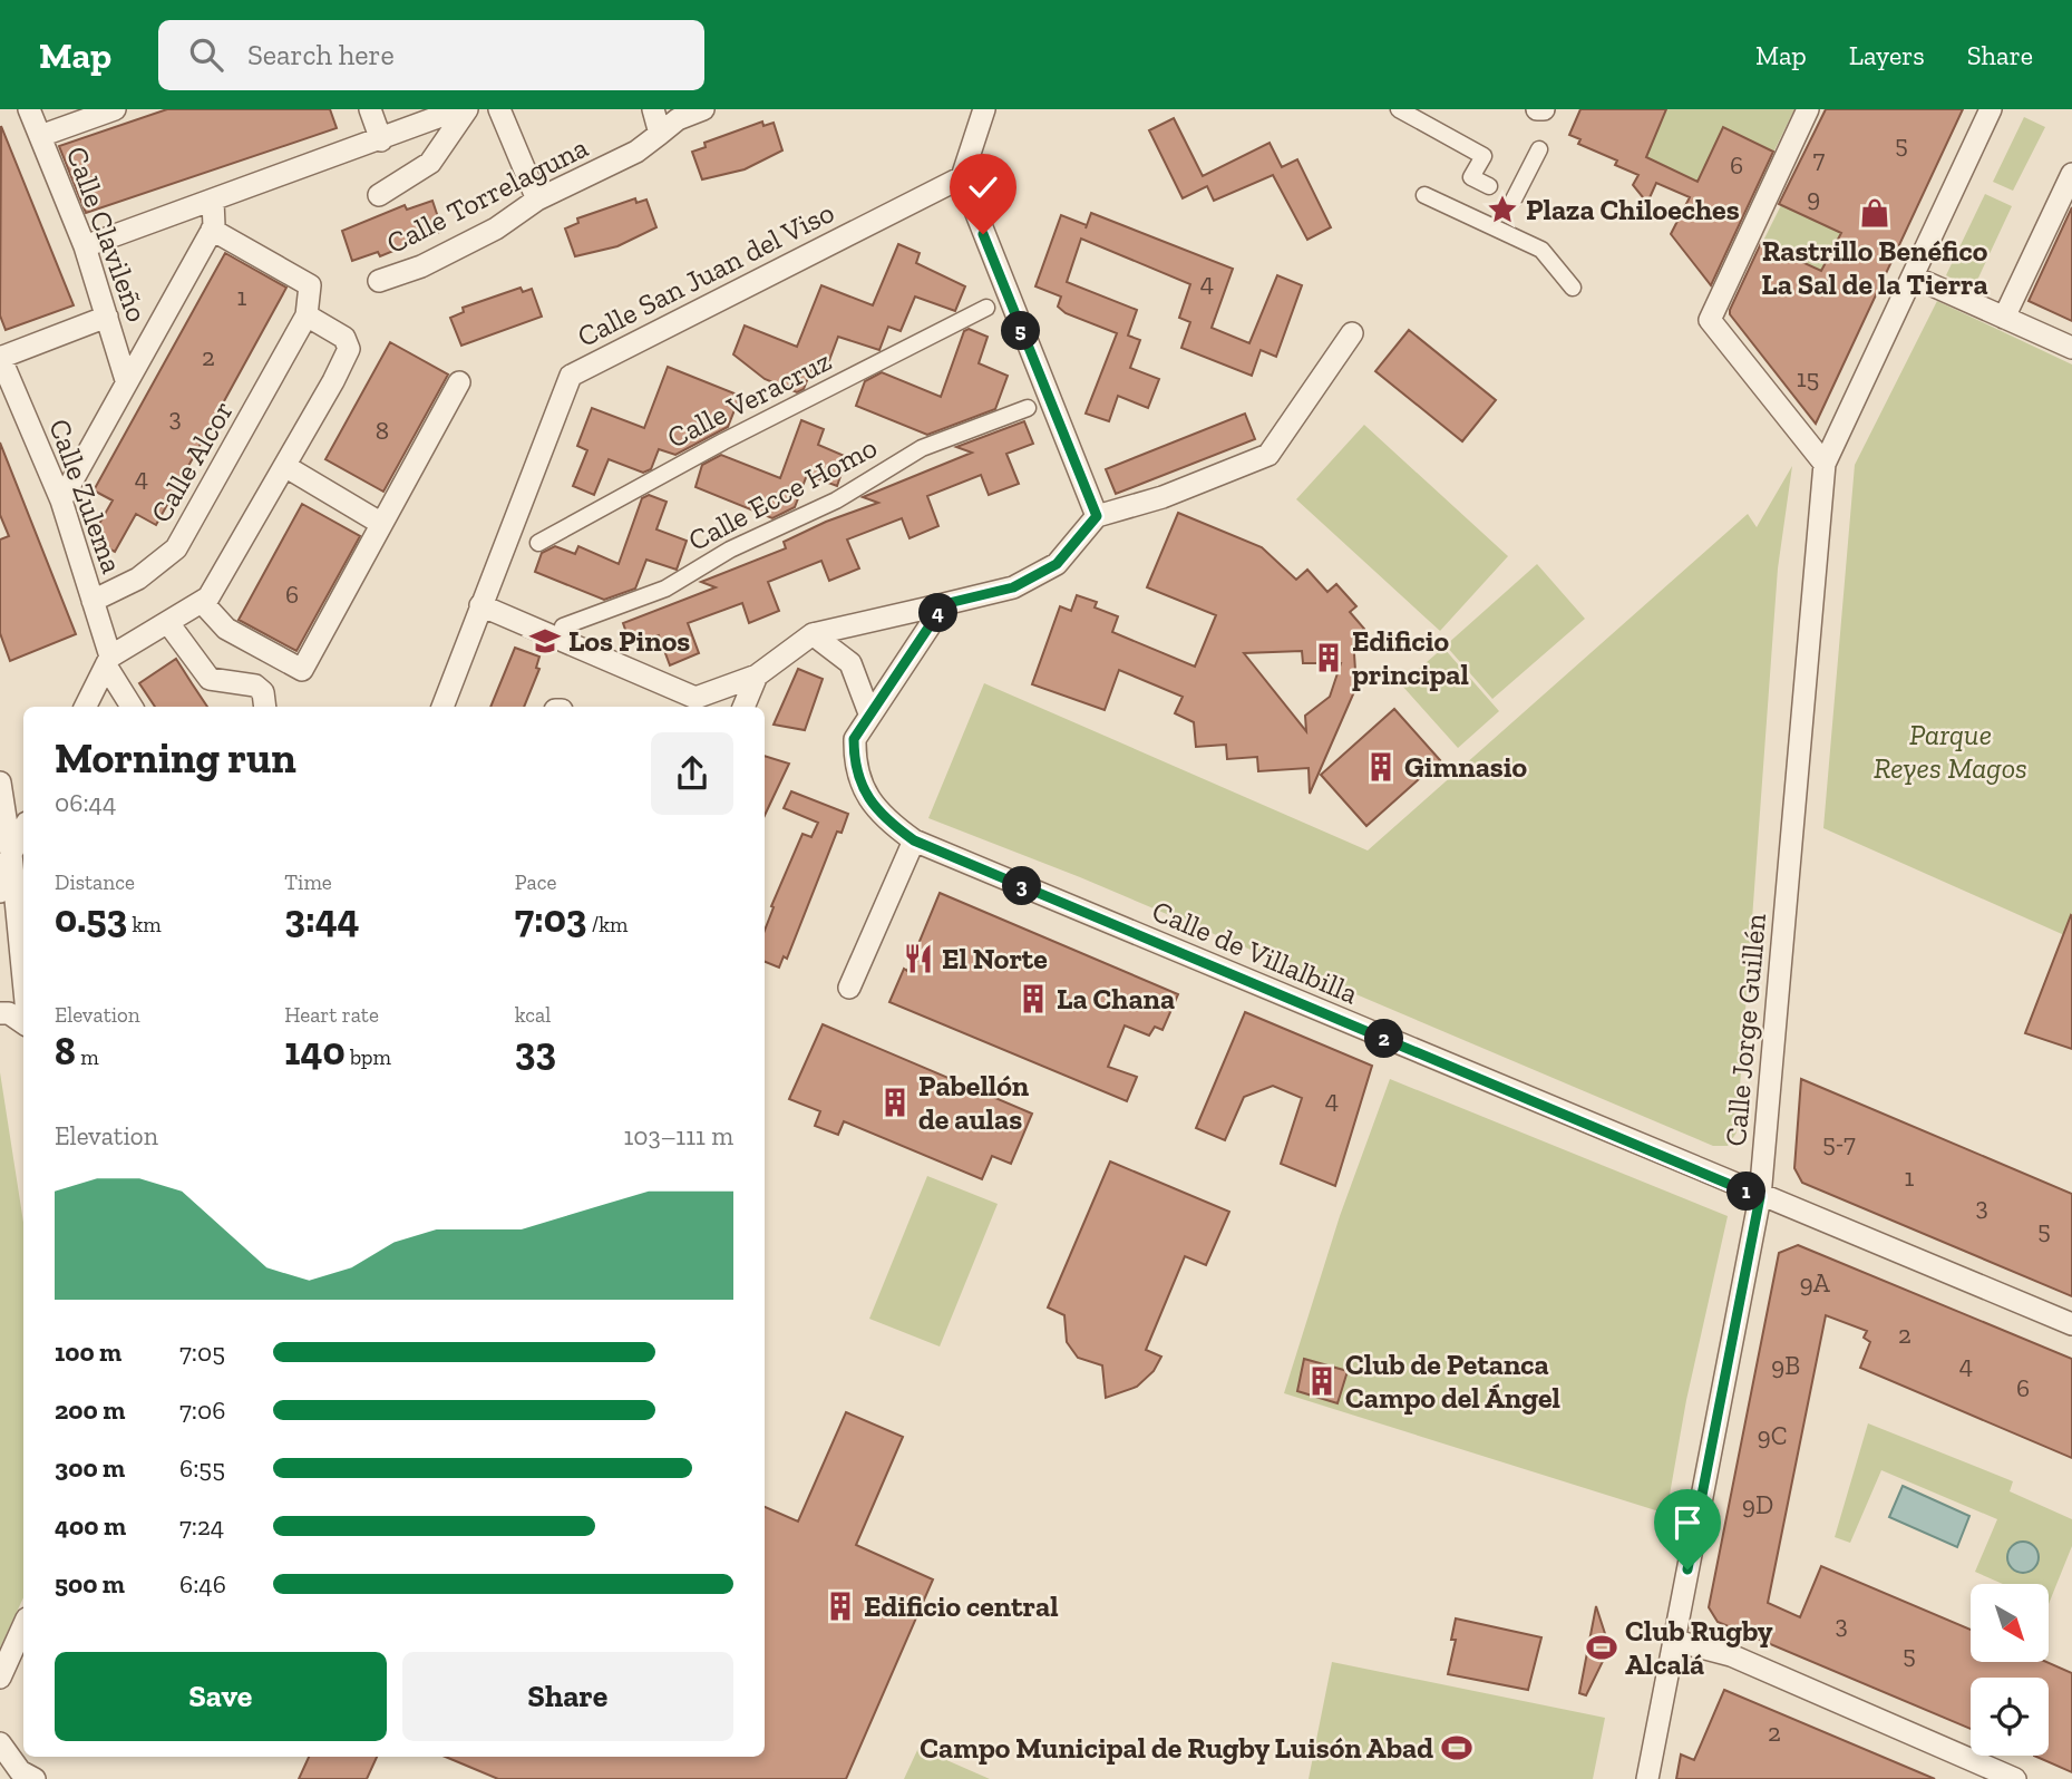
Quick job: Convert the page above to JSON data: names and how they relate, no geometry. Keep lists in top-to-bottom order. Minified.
{"streets":{"street":["Calle Torrelaguna","Calle Clavileño","Calle San Juan del Viso","Calle Veracruz","Calle Alcor","Calle Ecce Homo","Calle Zulema","Calle de Villalbilla","Calle Jorge Guillén"]},"crossings":[["Calle Alcor","Calle Zulema"],["Calle de Villalbilla","Calle Jorge Guillén"]],"parks":["Parque Reyes Magos"],"places":{"place":["Plaza Chiloeches"],"shop":["Rastrillo Benéfico La Sal de la Tierra"],"school or university":["Los Pinos"],"building":["Edificio principal","Gimnasio","La Chana","Pabellón de aulas","Club de Petanca Campo del Ángel","Edificio central"],"restaurant":["El Norte"],"sports":["Club Rugby Alcalá","Campo Municipal de Rugby Luisón Abad"]},"house_numbers":["5","7","6","9","4","1","2","15","3","8","4","6","4","5-7","1","3","5","9A","2","4","9B","6","9C","9D","3","5","2"],"north":"bottom right","page":{"header":"Map","search":"Search here","nav":["Map","Layers","Share"],"pins":["5","4","3","2","1"],"heading":["Morning run","06:44"],"stats":[["Distance","0.53 km"],["Time","3:44"],["Pace","7:03 /km"],["Elevation","8 m"],["Heart rate","140 bpm"],["kcal","33"]],"chart":["Elevation","103–111 m"],"list":[{"name":"100 m","note":"7:05"},{"name":"200 m","note":"7:06"},{"name":"300 m","note":"6:55"},{"name":"400 m","note":"7:24"},{"name":"500 m","note":"6:46"}],"buttons":["Save","Share"]}}
